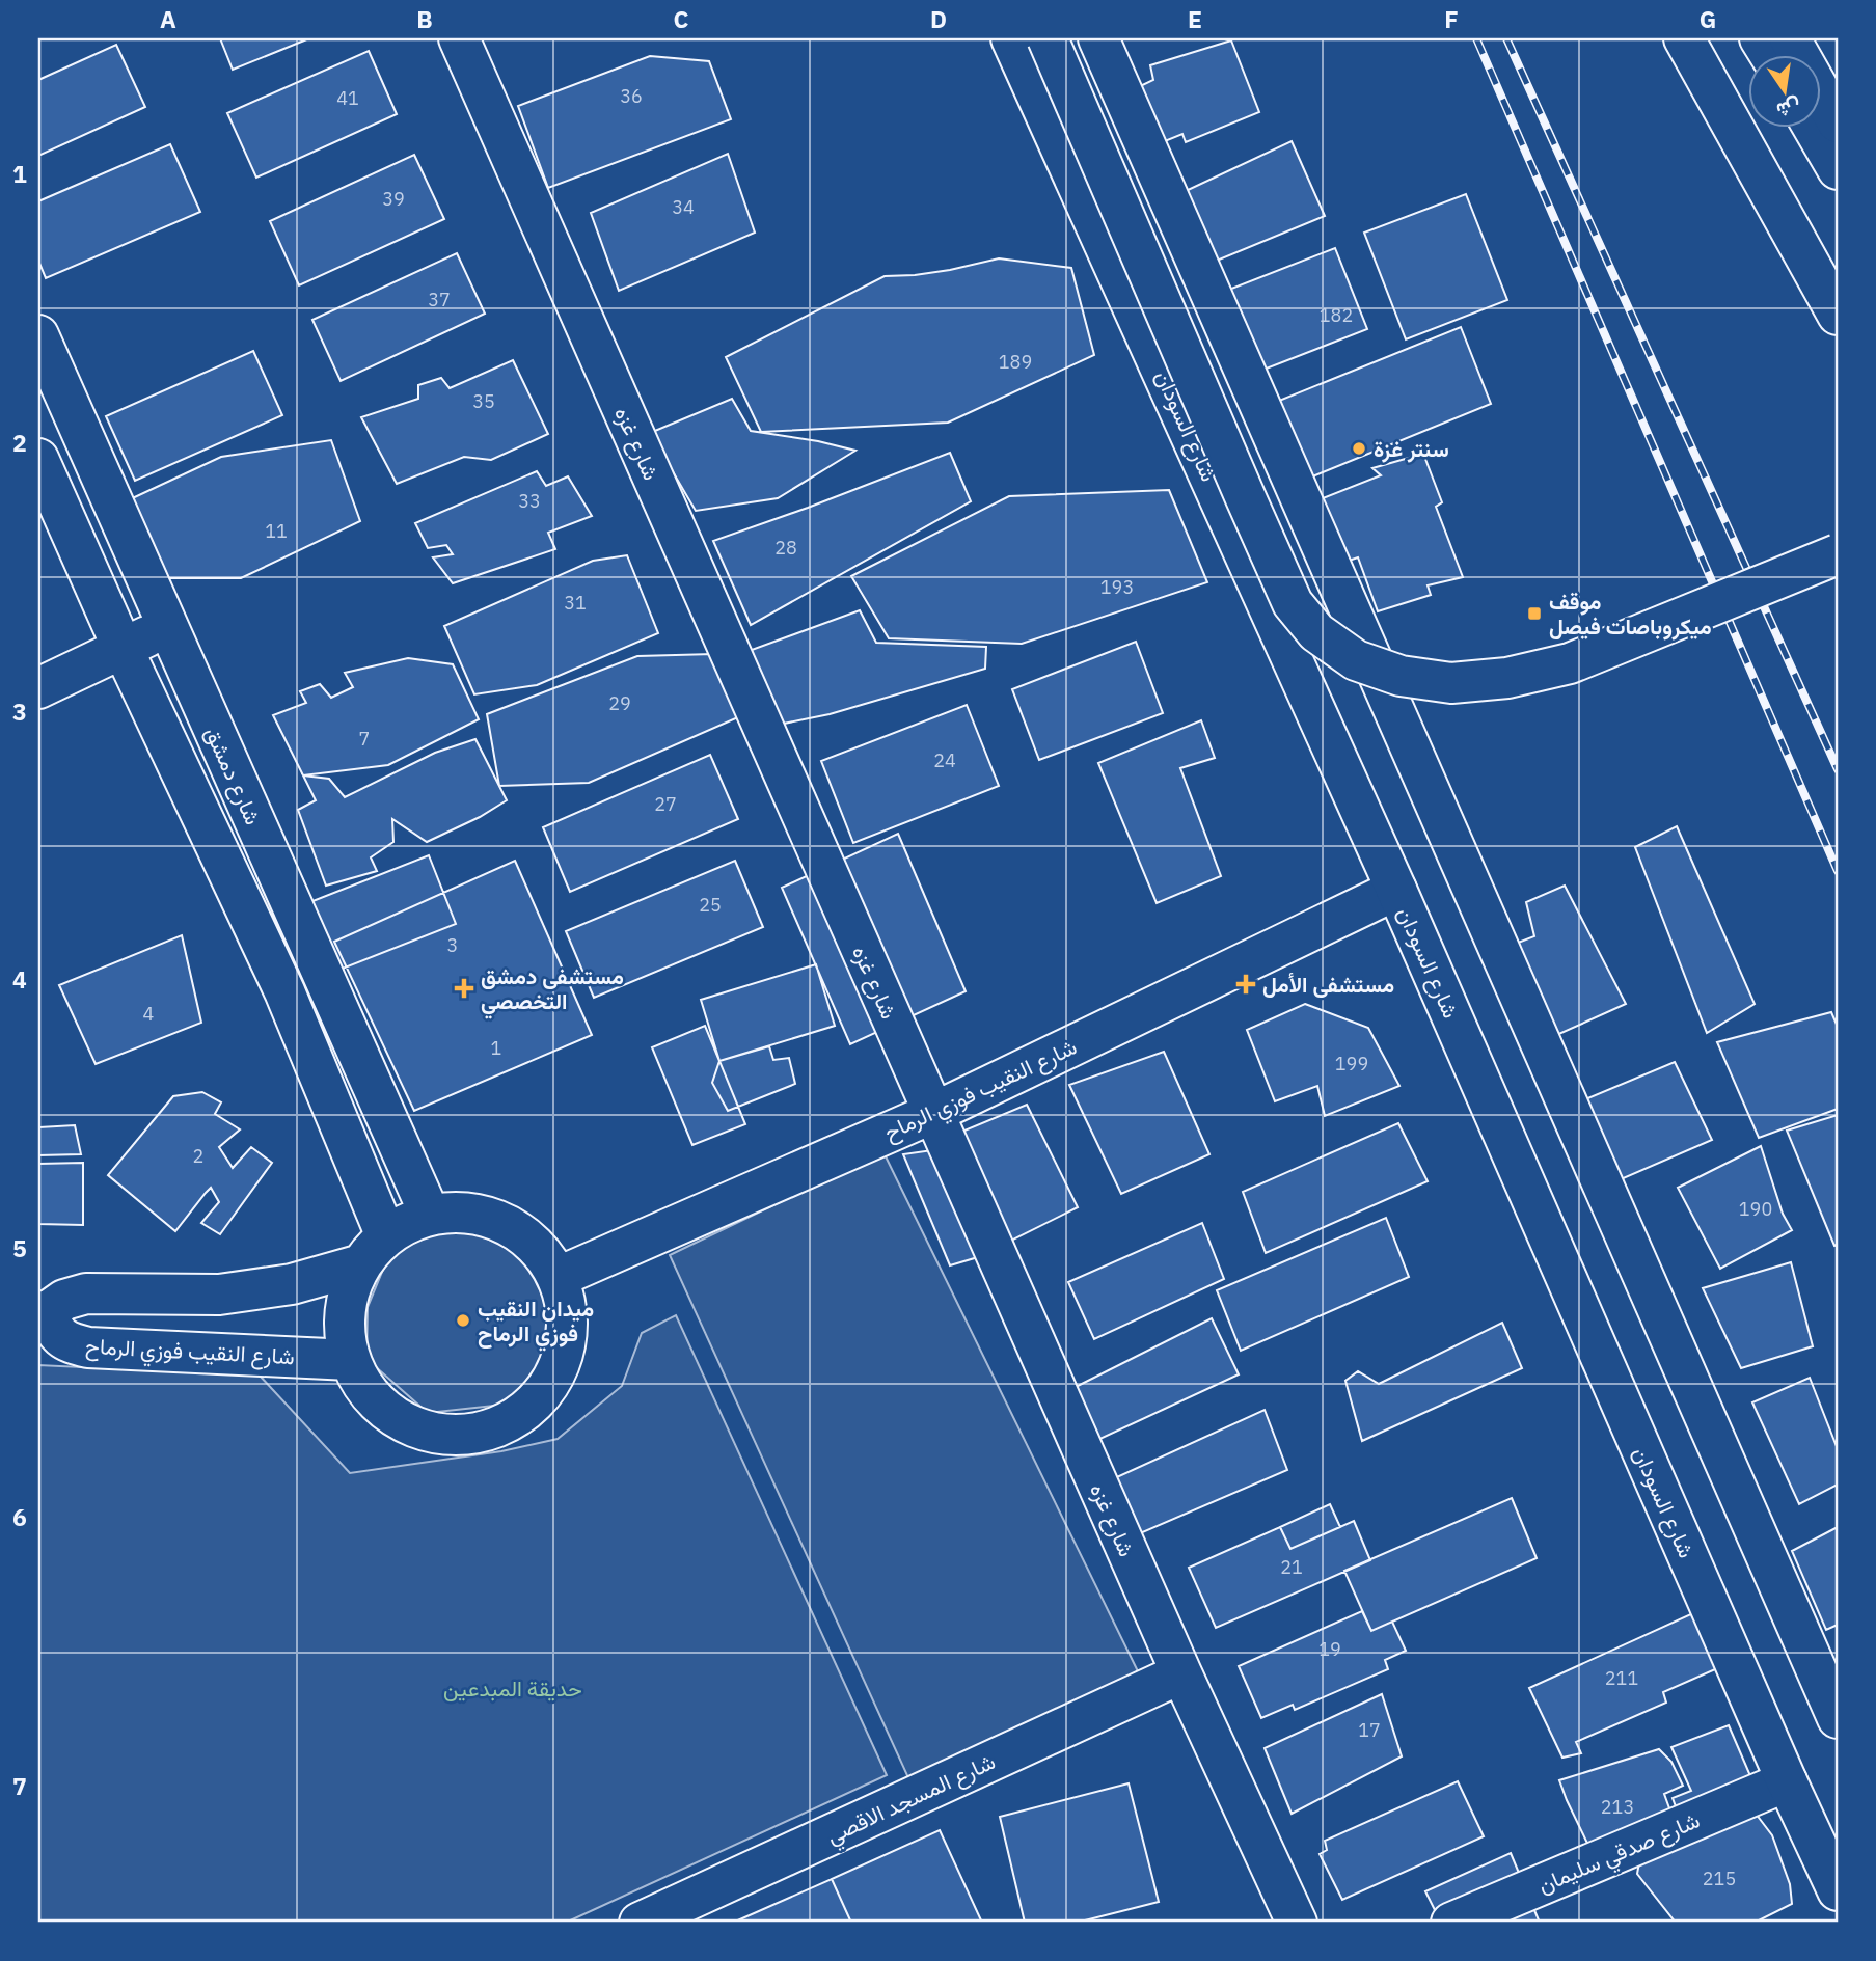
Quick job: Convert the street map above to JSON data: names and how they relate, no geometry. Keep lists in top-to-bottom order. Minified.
{"streets":{"main road":["شارع السودان","شارع غزه","شارع دمشق","شارع النقيب فوزي الرماح","شارع المسجد الاقصي","شارع صدقي سليمان"]},"crossings":[["شارع السودان","شارع النقيب فوزي الرماح"],["شارع السودان","شارع صدقي سليمان"],["شارع غزه","شارع النقيب فوزي الرماح"],["شارع غزه","شارع المسجد الاقصي"],["شارع دمشق","شارع النقيب فوزي الرماح"]],"parks":["حديقة المبدعين"],"places":{"other":["سنتر غزة","ميدان النقيب فوزي الرماح"],"transit":["موقف ميكروباصات فيصل"],"health":["مستشفى الأمل","مستشفى دمشق التخصصي"]},"house_numbers":["36","41","39","34","37","182","189","35","33","11","28","193","31","29","7","24","27","25","3","4","1","199","2","190","21","19","211","17","213","215"],"north":"bottom","grid":{"columns":["A","B","C","D","E","F","G"],"rows":["1","2","3","4","5","6","7"]}}
